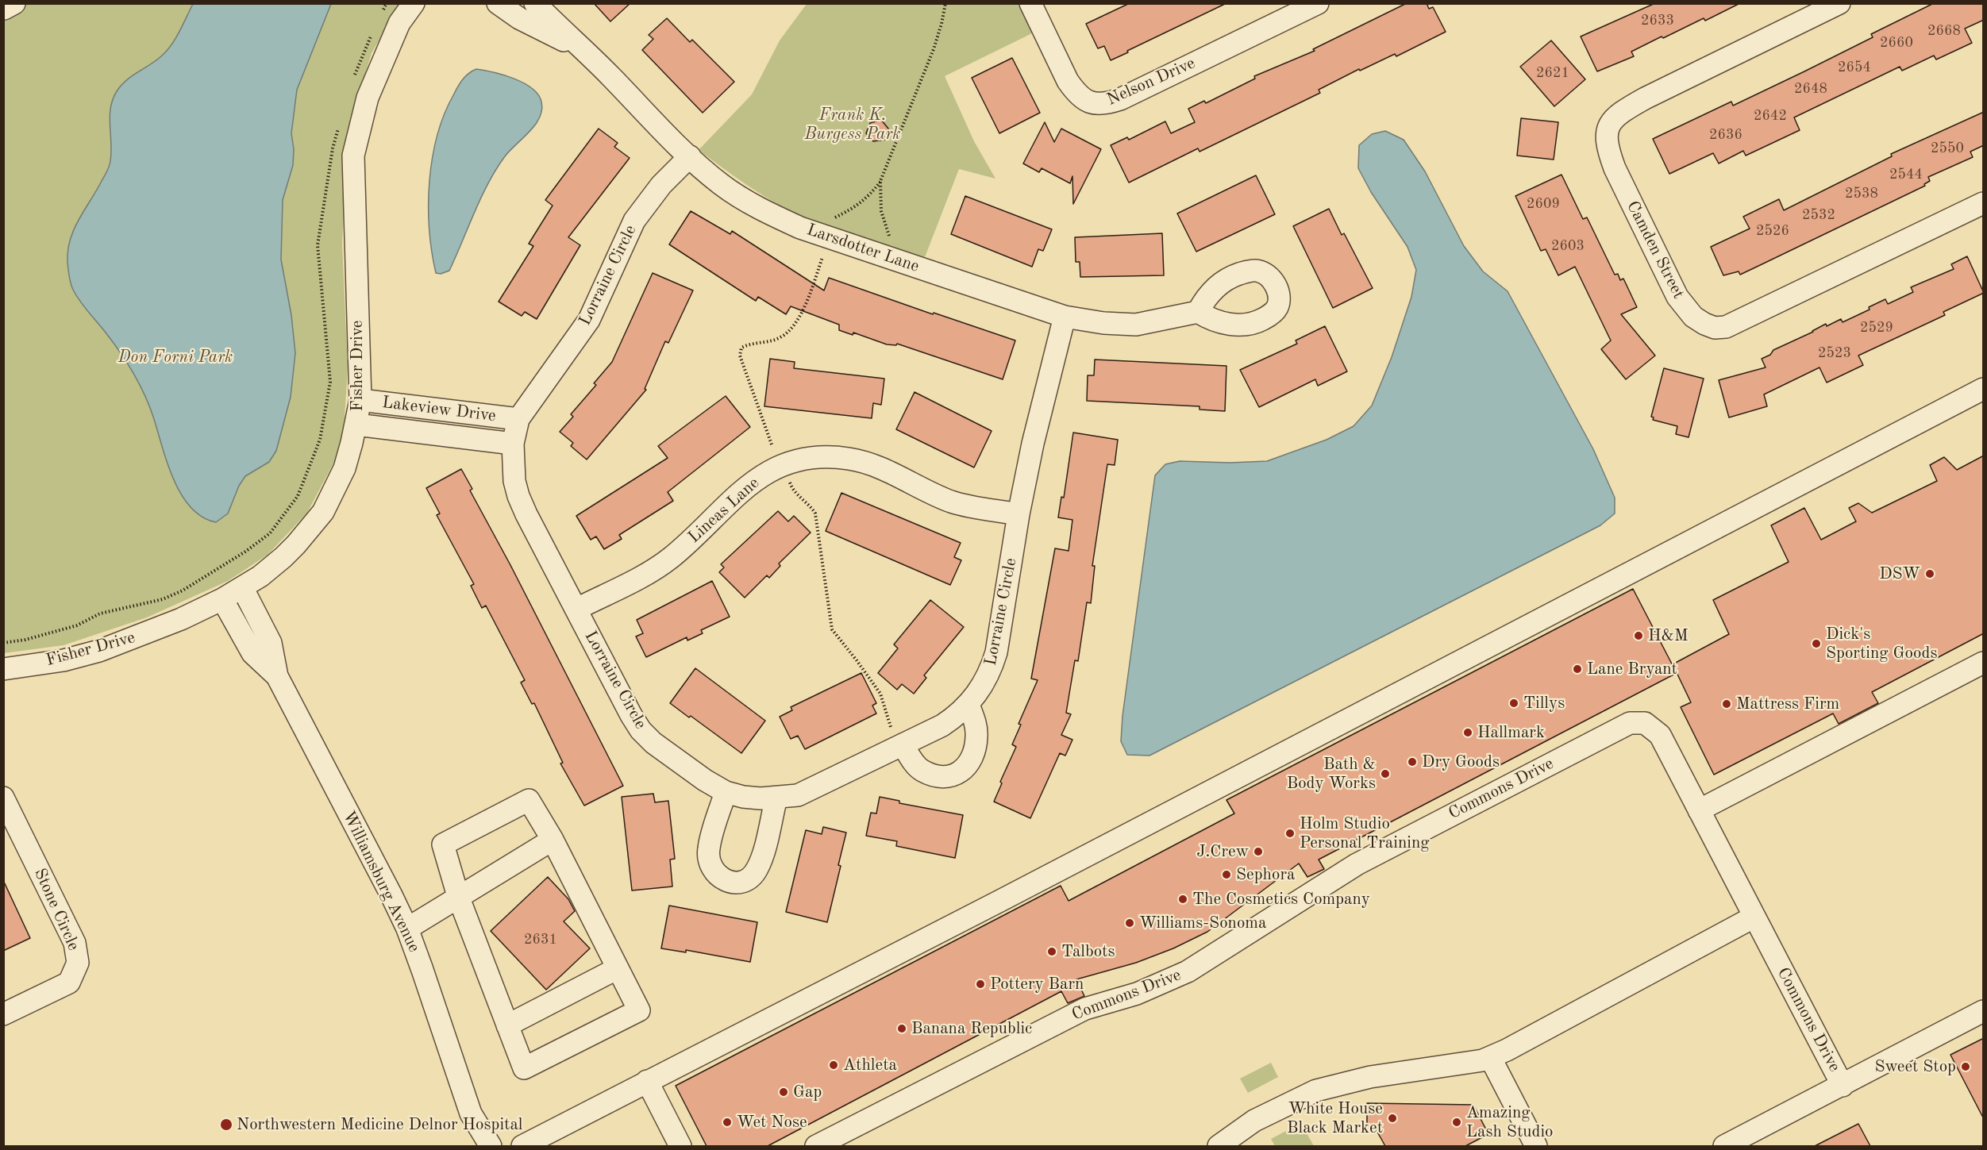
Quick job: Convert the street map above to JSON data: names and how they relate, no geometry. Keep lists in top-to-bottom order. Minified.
{"streets":{"street":["Nelson Drive","Larsdotter Lane","Camden Street","Lorraine Circle","Fisher Drive","Lakeview Drive","Lineas Lane","Commons Drive","Williamsburg Avenue","Stone Circle"]},"crossings":[["Larsdotter Lane","Lorraine Circle"],["Lorraine Circle","Lakeview Drive"],["Lorraine Circle","Lineas Lane"],["Fisher Drive","Lakeview Drive"],["Fisher Drive","Williamsburg Avenue"]],"parks":["Frank K. Burgess Park","Don Forni Park"],"places":["DSW","H&M","Dick's Sporting Goods","Lane Bryant","Tillys","Mattress Firm","Hallmark","Dry Goods","Bath & Body Works","Holm Studio Personal Training","J.Crew","Sephora","The Cosmetics Company","Williams-Sonoma","Talbots","Pottery Barn","Banana Republic","Athleta","Sweet Stop","Gap","White House Black Market","Wet Nose","Amazing Lash Studio","Northwestern Medicine Delnor Hospital"],"house_numbers":["2633","2668","2660","2654","2621","2648","2642","2636","2550","2544","2538","2609","2532","2526","2603","2529","2523","2631"]}
